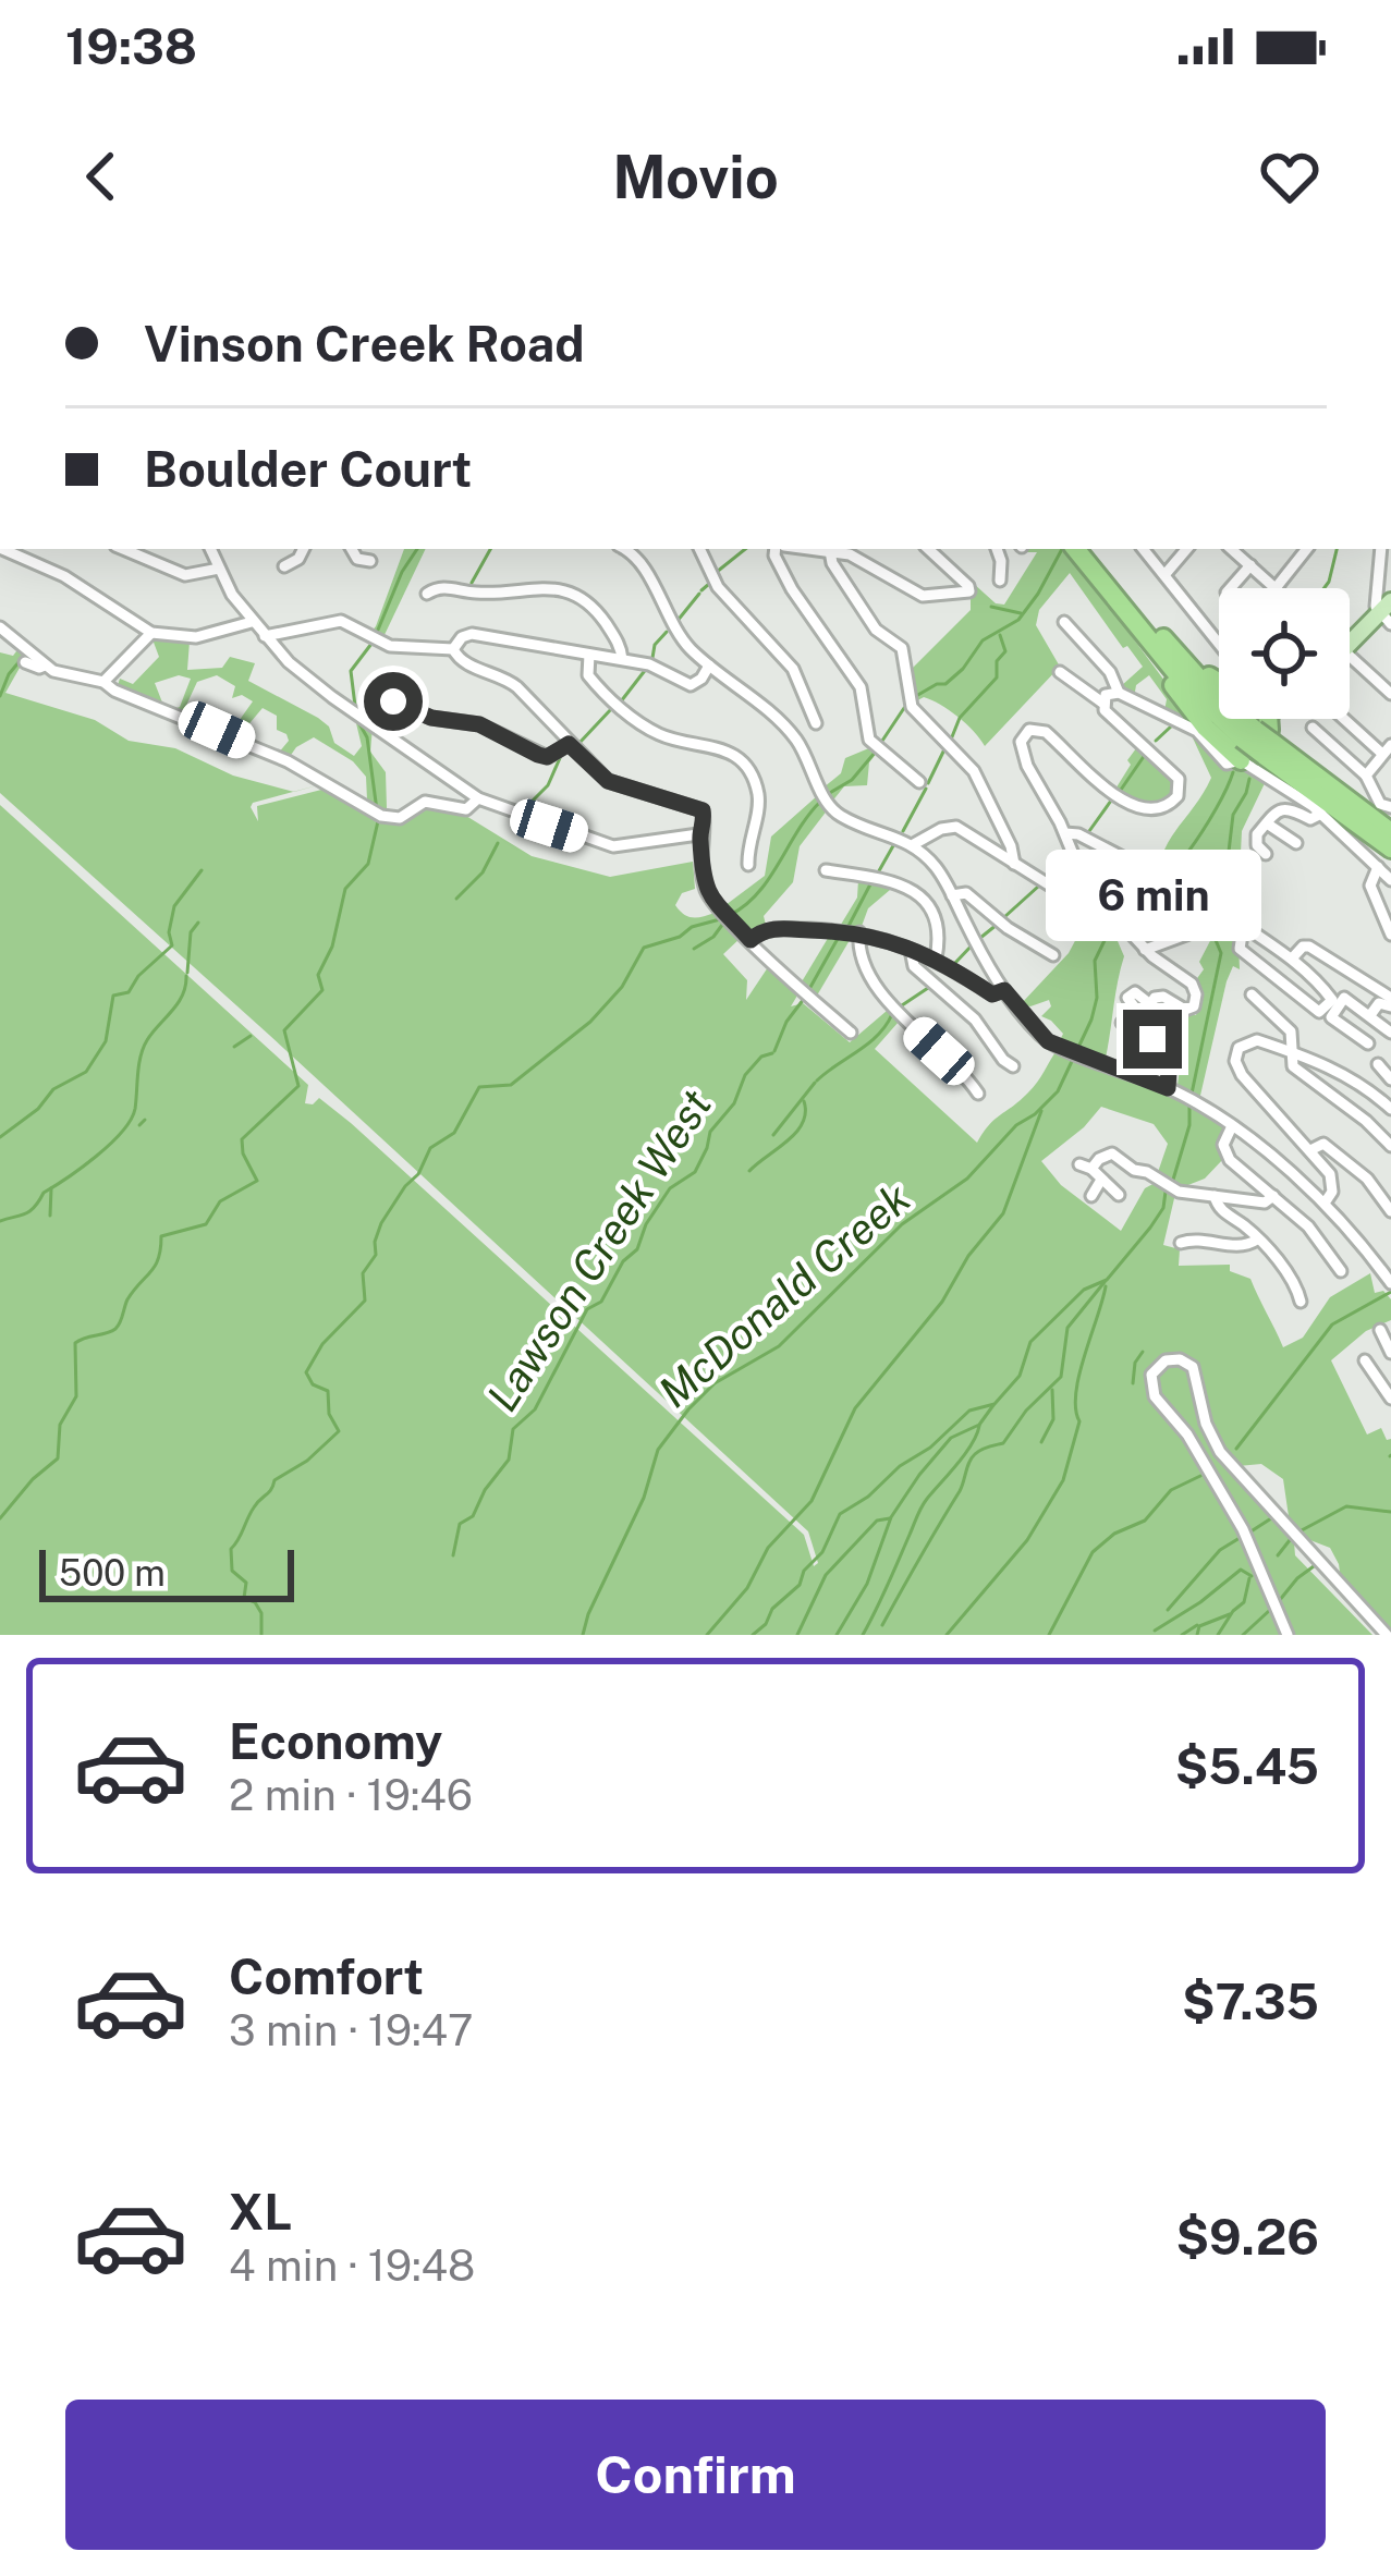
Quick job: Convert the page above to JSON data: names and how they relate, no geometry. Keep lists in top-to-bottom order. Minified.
{"water":["Lawson Creek West","McDonald Creek"],"scale_bar":"500 m","page":{"status":"19:38","header":"Movio","banner":["Vinson Creek Road","Boulder Court"],"bubble":"6 min","scale":"500 m","list":[{"name":"Economy","note":"2 min · 19:46","value":"$5.45"},{"name":"Comfort","note":"3 min · 19:47","value":"$7.35"},{"name":"XL","note":"4 min · 19:48","value":"$9.26"}],"buttons":"Confirm"}}
